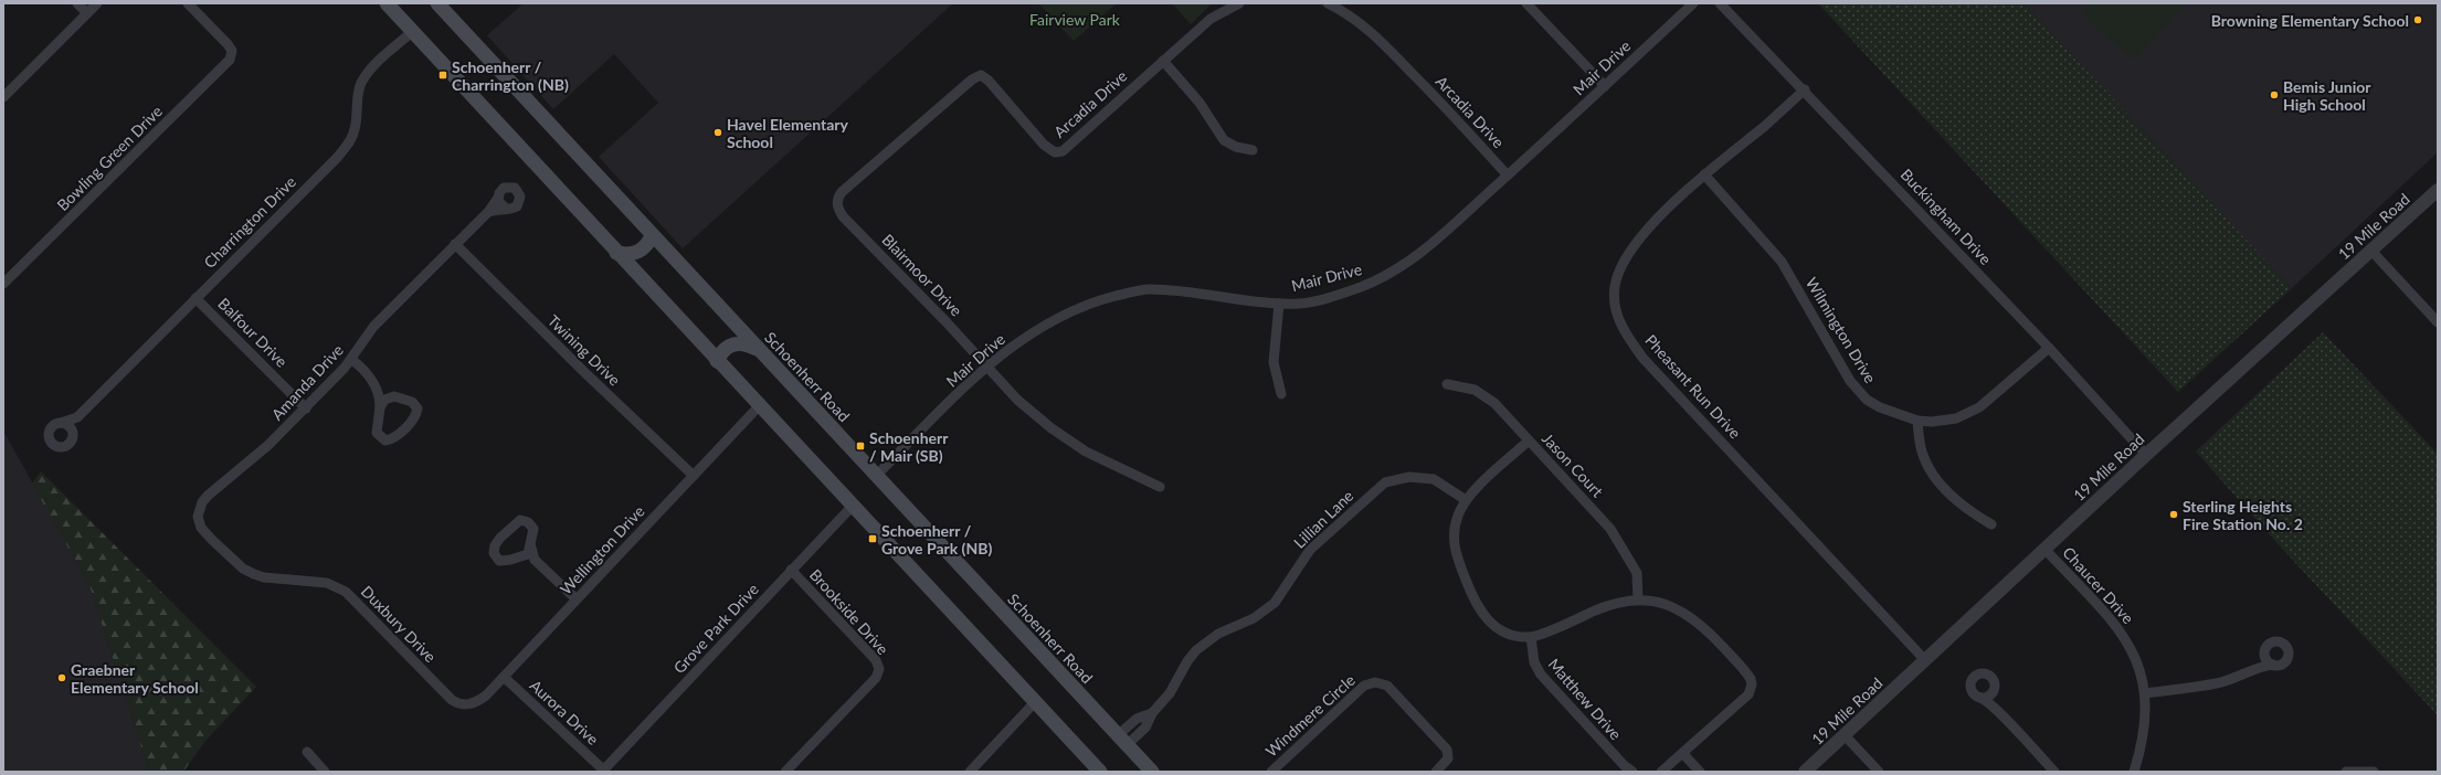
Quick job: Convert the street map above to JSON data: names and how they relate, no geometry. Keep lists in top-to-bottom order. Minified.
{"streets":{"main road":["Schoenherr Road"],"street":["Mair Drive","Arcadia Drive","Bowling Green Drive","Buckingham Drive","Charrington Drive","19 Mile Road","Blairmoor Drive","Wilmington Drive","Balfour Drive","Twining Drive","Amanda Drive","Pheasant Run Drive","Jason Court","Lillian Lane","Wellington Drive","Chaucer Drive","Brookside Drive","Duxbury Drive","Grove Park Drive","Matthew Drive","Aurora Drive","Windmere Circle"]},"crossings":[["Mair Drive","Arcadia Drive"],["Mair Drive","Blairmoor Drive"],["Mair Drive","Schoenherr Road"],["Arcadia Drive","Blairmoor Drive"],["Buckingham Drive","19 Mile Road"],["Buckingham Drive","Wilmington Drive"],["Buckingham Drive","Pheasant Run Drive"],["Charrington Drive","Balfour Drive"],["19 Mile Road","Pheasant Run Drive"],["19 Mile Road","Chaucer Drive"],["Wilmington Drive","Pheasant Run Drive"],["Balfour Drive","Amanda Drive"],["Twining Drive","Amanda Drive"],["Twining Drive","Wellington Drive"],["Schoenherr Road","Lillian Lane"],["Amanda Drive","Duxbury Drive"],["Wellington Drive","Duxbury Drive"],["Wellington Drive","Aurora Drive"],["Brookside Drive","Grove Park Drive"],["Grove Park Drive","Aurora Drive"]],"parks":["Fairview Park"],"places":{"other":["Browning Elementary School","Bemis Junior High School","Havel Elementary School","Sterling Heights Fire Station No. 2","Graebner Elementary School"],"transit":["Schoenherr / Charrington (NB)","Schoenherr / Mair (SB)","Schoenherr / Grove Park (NB)"]}}
